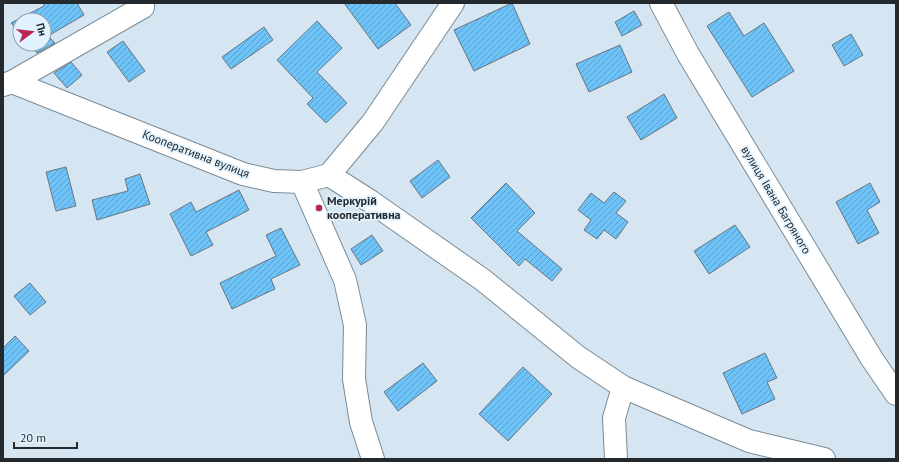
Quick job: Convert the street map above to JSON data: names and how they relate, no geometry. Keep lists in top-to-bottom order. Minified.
{"streets":{"street":["Кооперативна вулиця","вулиця Івана Багряного"]},"places":["Меркурій кооперативна"],"scale_bar":"20 m","north":"right"}
